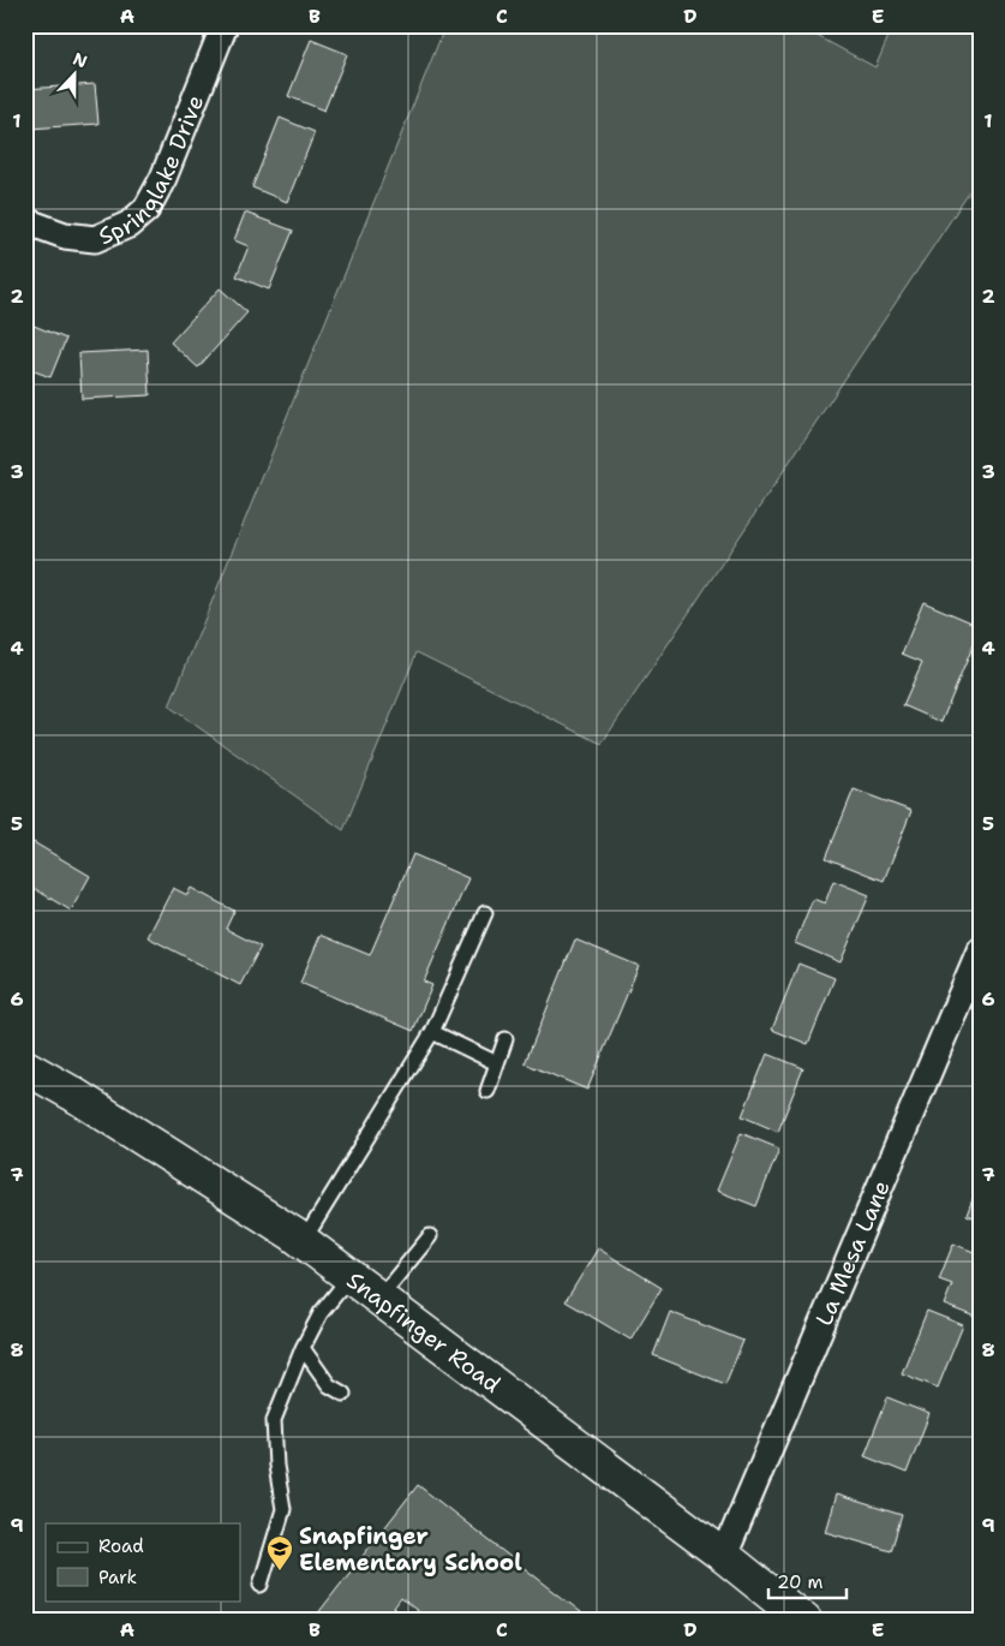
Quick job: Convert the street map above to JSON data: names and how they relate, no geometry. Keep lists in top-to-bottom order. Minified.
{"streets":{"street":["Springlake Drive","La Mesa Lane","Snapfinger Road"]},"crossings":[["La Mesa Lane","Snapfinger Road"]],"places":{"school or university":["Snapfinger Elementary School"]},"legend":["Road","Park"],"scale_bar":"20 m","north":"top","grid":{"columns":["A","B","C","D","E"],"rows":["1","2","3","4","5","6","7","8","9"]}}
